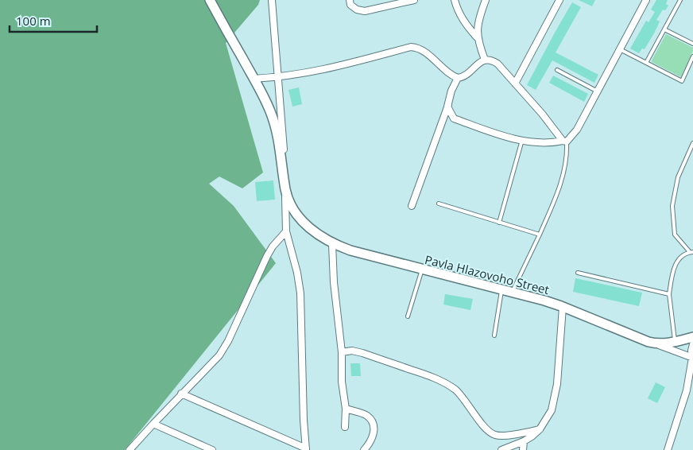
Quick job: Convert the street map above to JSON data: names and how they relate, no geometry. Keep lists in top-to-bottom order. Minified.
{"streets":{"main road":["Pavla Hlazovoho Street"]},"scale_bar":"100 m"}
